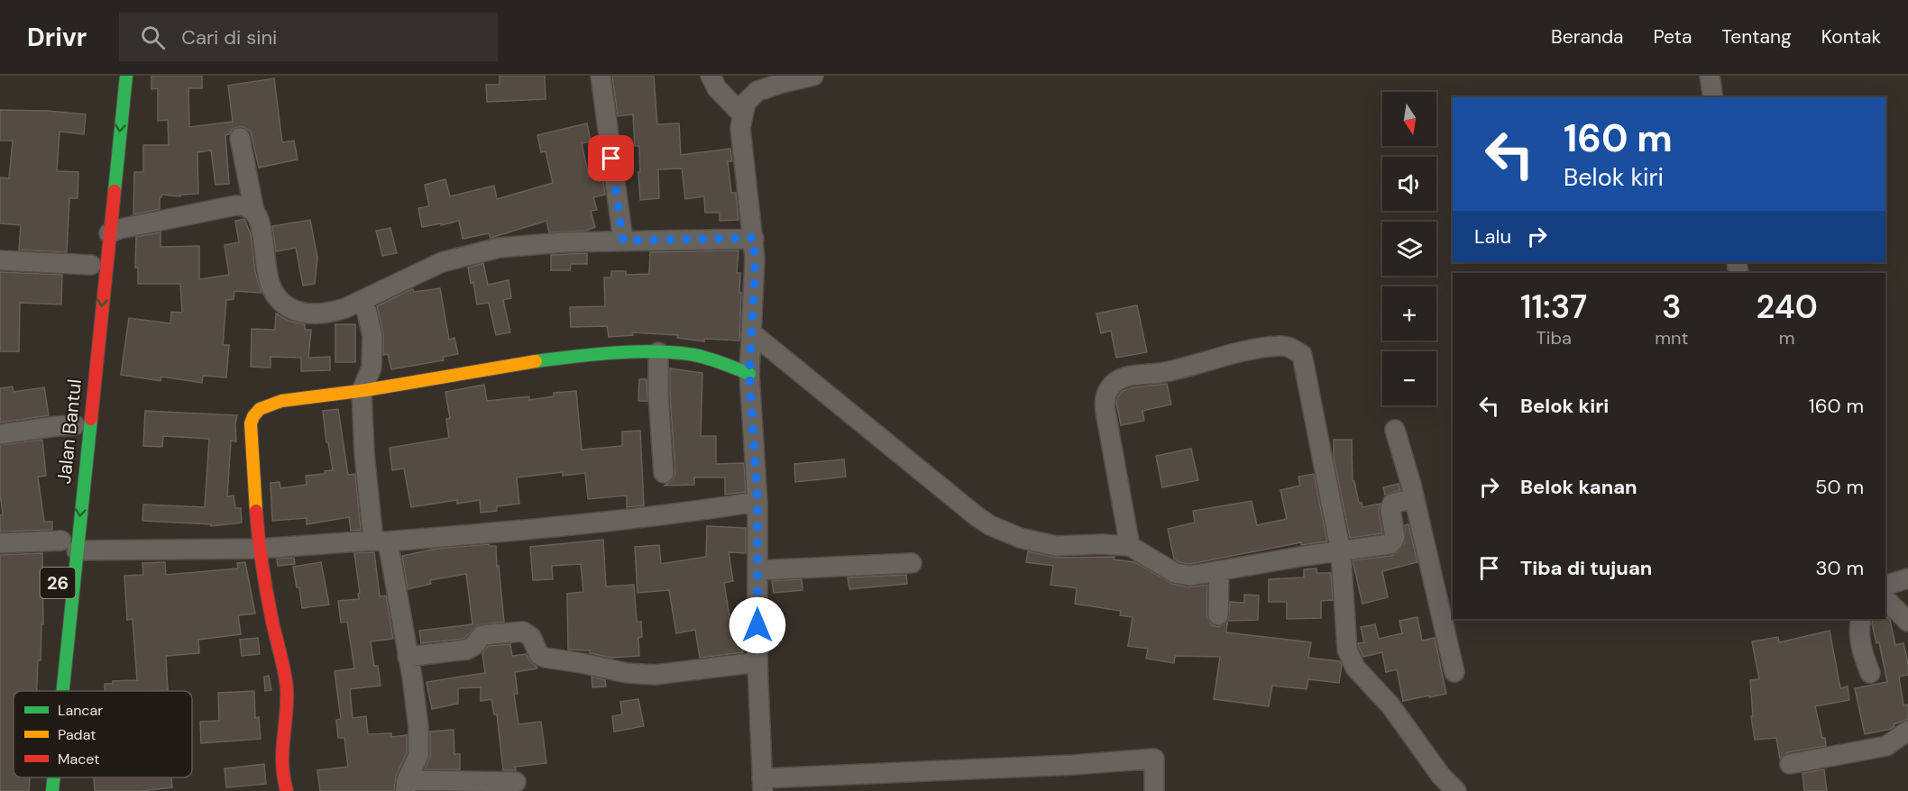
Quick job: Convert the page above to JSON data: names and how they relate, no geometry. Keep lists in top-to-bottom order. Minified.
{"streets":{"street":["Jalan Bantul","26"]},"one_way":["Jalan Bantul"],"legend":["Lancar","Padat","Macet"],"north":"bottom","page":{"header":"Drivr","search":"Cari di sini","nav":["Beranda","Peta","Tentang","Kontak"],"map_buttons":["+","−"],"turn":["160 m","Belok kiri"],"then":"Lalu","eta":["11:37","Tiba","3","mnt","240","m"],"list":[{"name":"Belok kiri","value":"160 m"},{"name":"Belok kanan","value":"50 m"},{"name":"Tiba di tujuan","value":"30 m"}]}}
